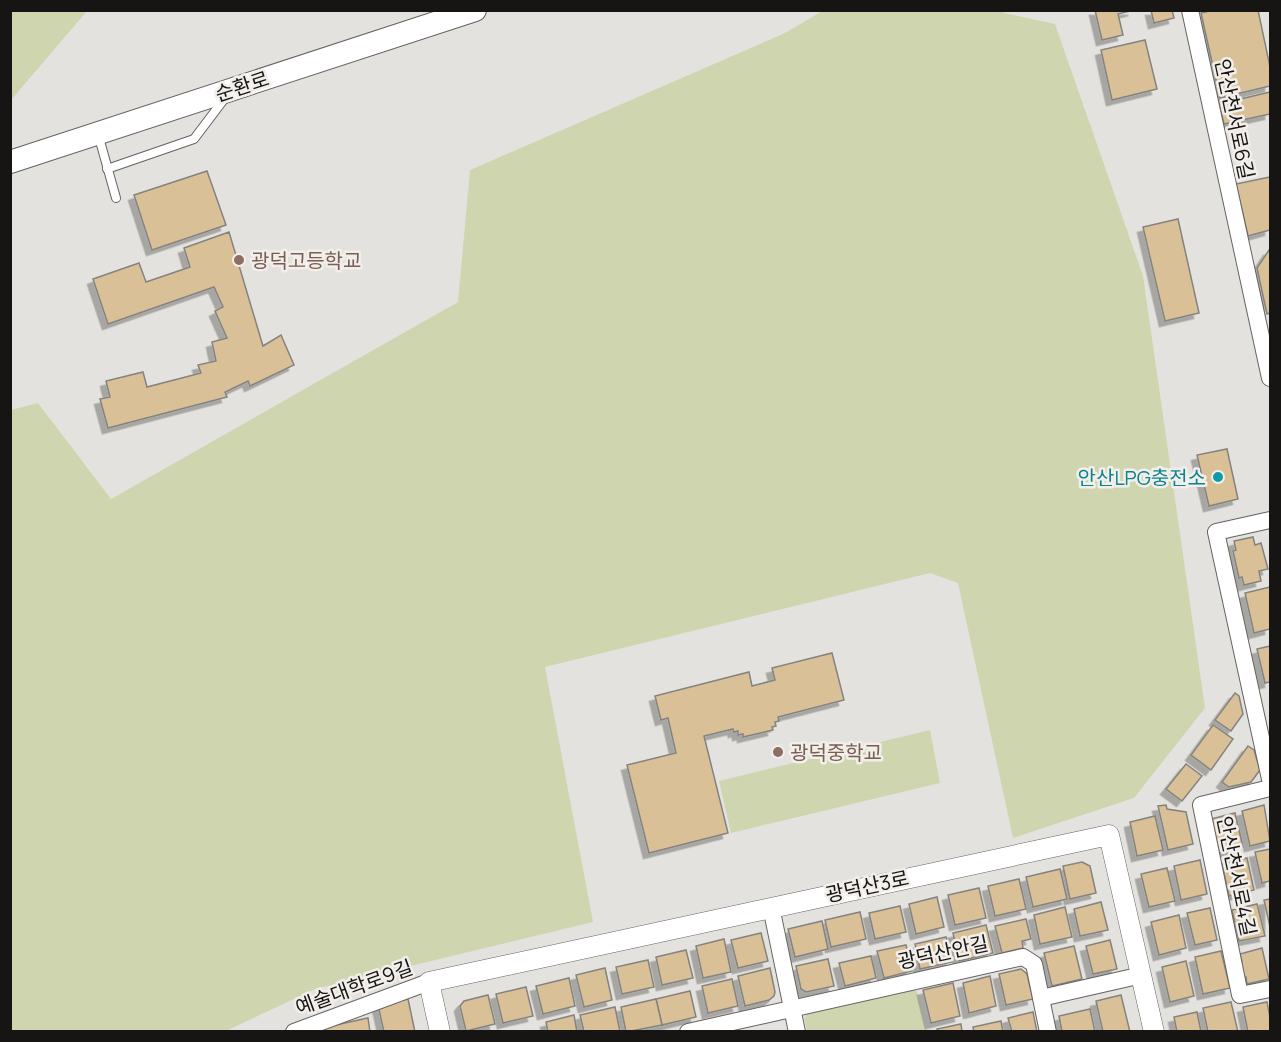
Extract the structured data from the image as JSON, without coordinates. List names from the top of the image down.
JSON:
{
  "streets": {
    "main road": ["순환로"],
    "street": [
      "안산천서로6길",
      "안산천서로4길",
      "광덕산3로",
      "광덕산안길",
      "예술대학로9길"
    ]
  },
  "crossings": [
    ["광덕산3로", "예술대학로9길"]
  ],
  "places": ["광덕고등학교", "안산LPG충전소", "광덕중학교"]
}
